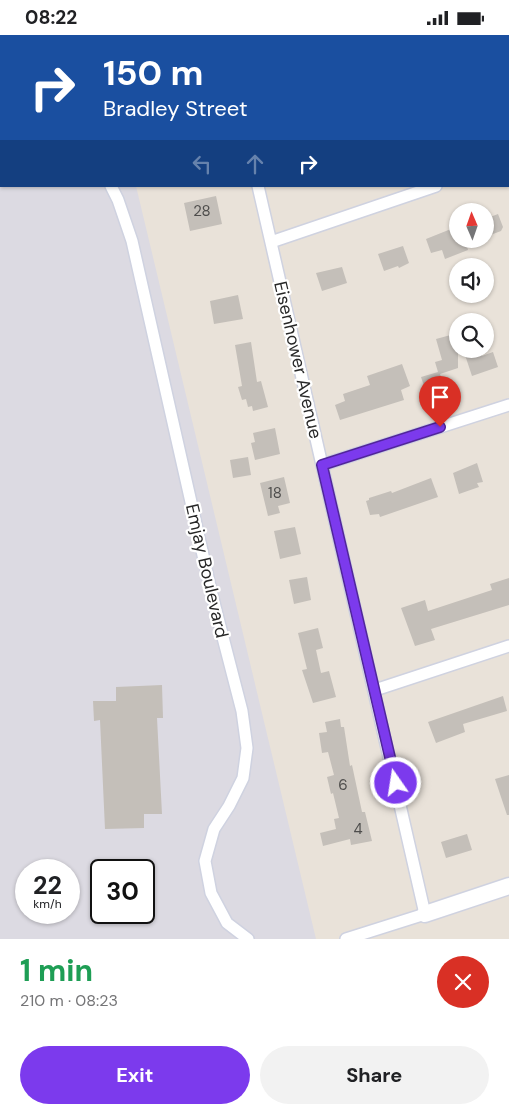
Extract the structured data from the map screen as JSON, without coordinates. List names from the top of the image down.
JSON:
{
  "streets": {
    "street": ["Eisenhower Avenue", "Emjay Boulevard"]
  },
  "house_numbers": [
    "28",
    "18",
    "6",
    "4"
  ],
  "north": "top",
  "page": {
    "status": "08:22",
    "turn": ["150 m", "Bradley Street"],
    "speed": "22 km/h",
    "limit": "30",
    "heading": ["1 min", "210 m · 08:23"],
    "buttons": ["Exit", "Share"]
  }
}
